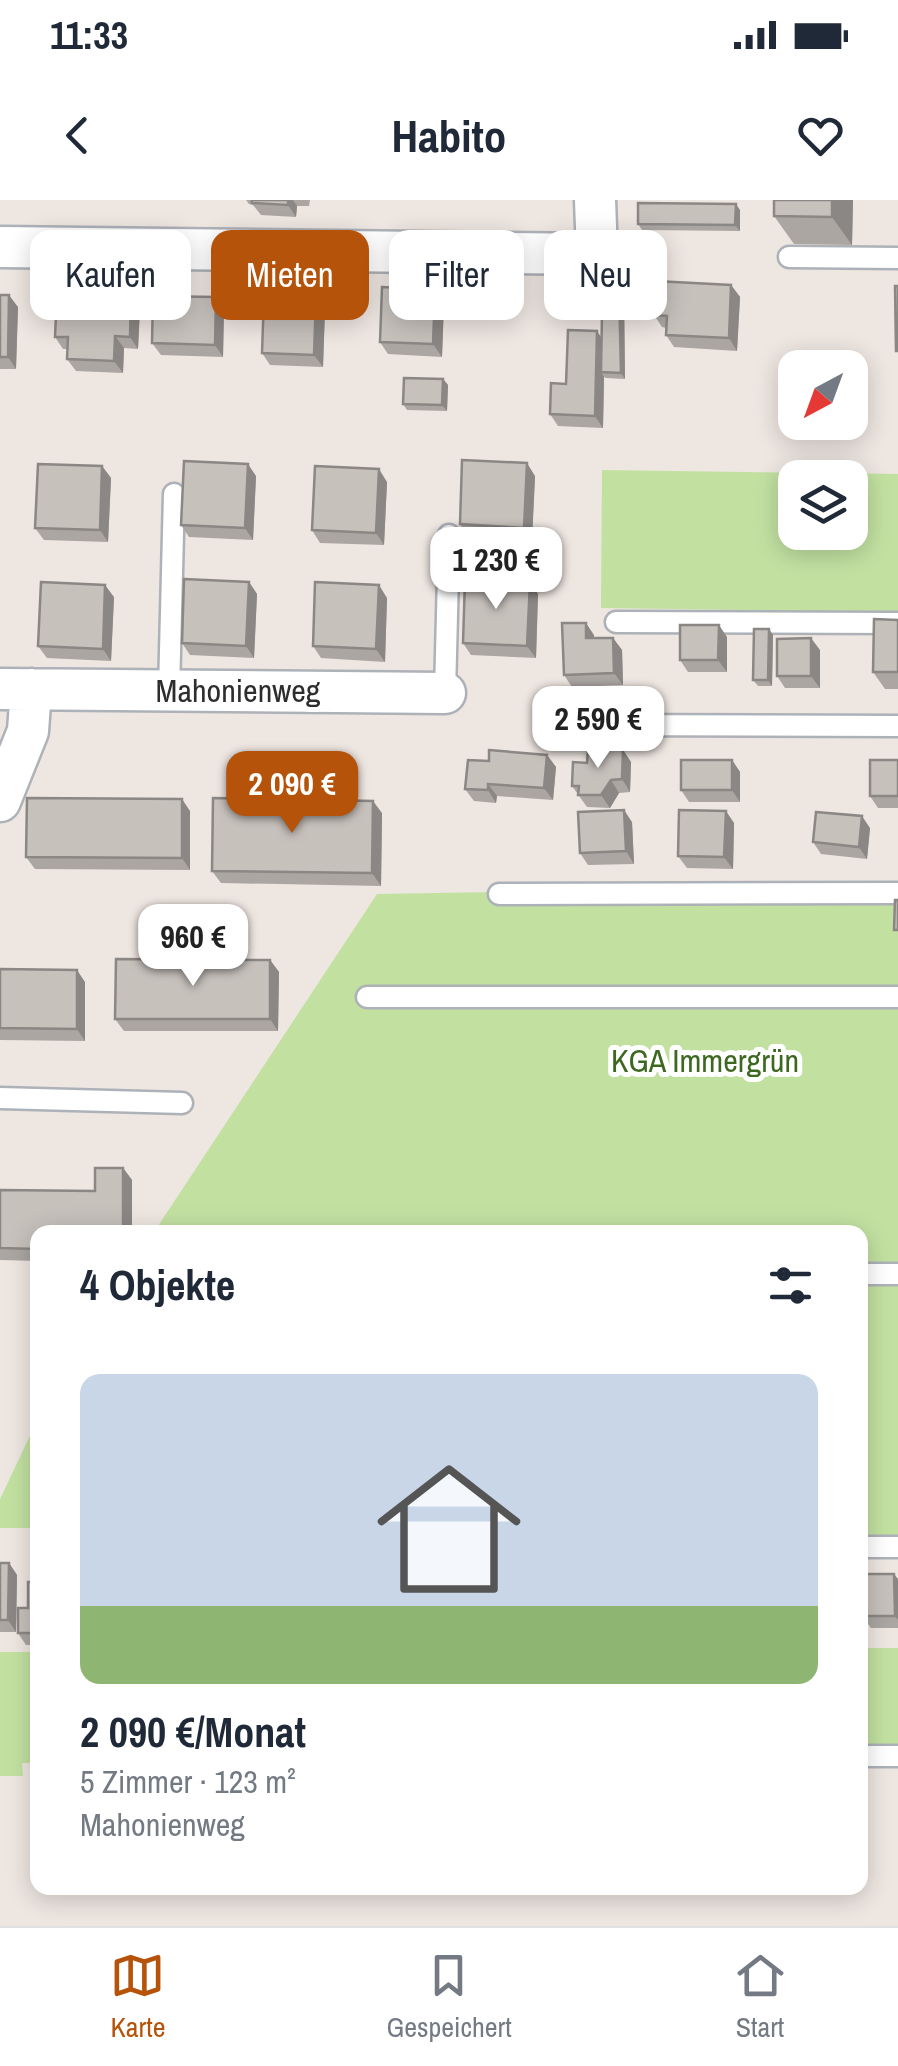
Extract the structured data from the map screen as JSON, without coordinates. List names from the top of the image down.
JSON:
{
  "streets": {
    "street": ["Mahonienweg"]
  },
  "parks": ["KGA Immergrün"],
  "north": "bottom left",
  "page": {
    "status": "11:33",
    "header": "Habito",
    "chip": [
      "Kaufen",
      "Mieten",
      "Filter",
      "Neu"
    ],
    "price": [
      "1 230 €",
      "2 590 €",
      "2 090 €",
      "960 €"
    ],
    "heading": "4 Objekte",
    "list": [
      {
        "name": "2 090 €/Monat",
        "note": "5 Zimmer · 123 m² · Mahonienweg"
      }
    ],
    "tabs": ["Karte", "Gespeichert", "Start"]
  }
}
